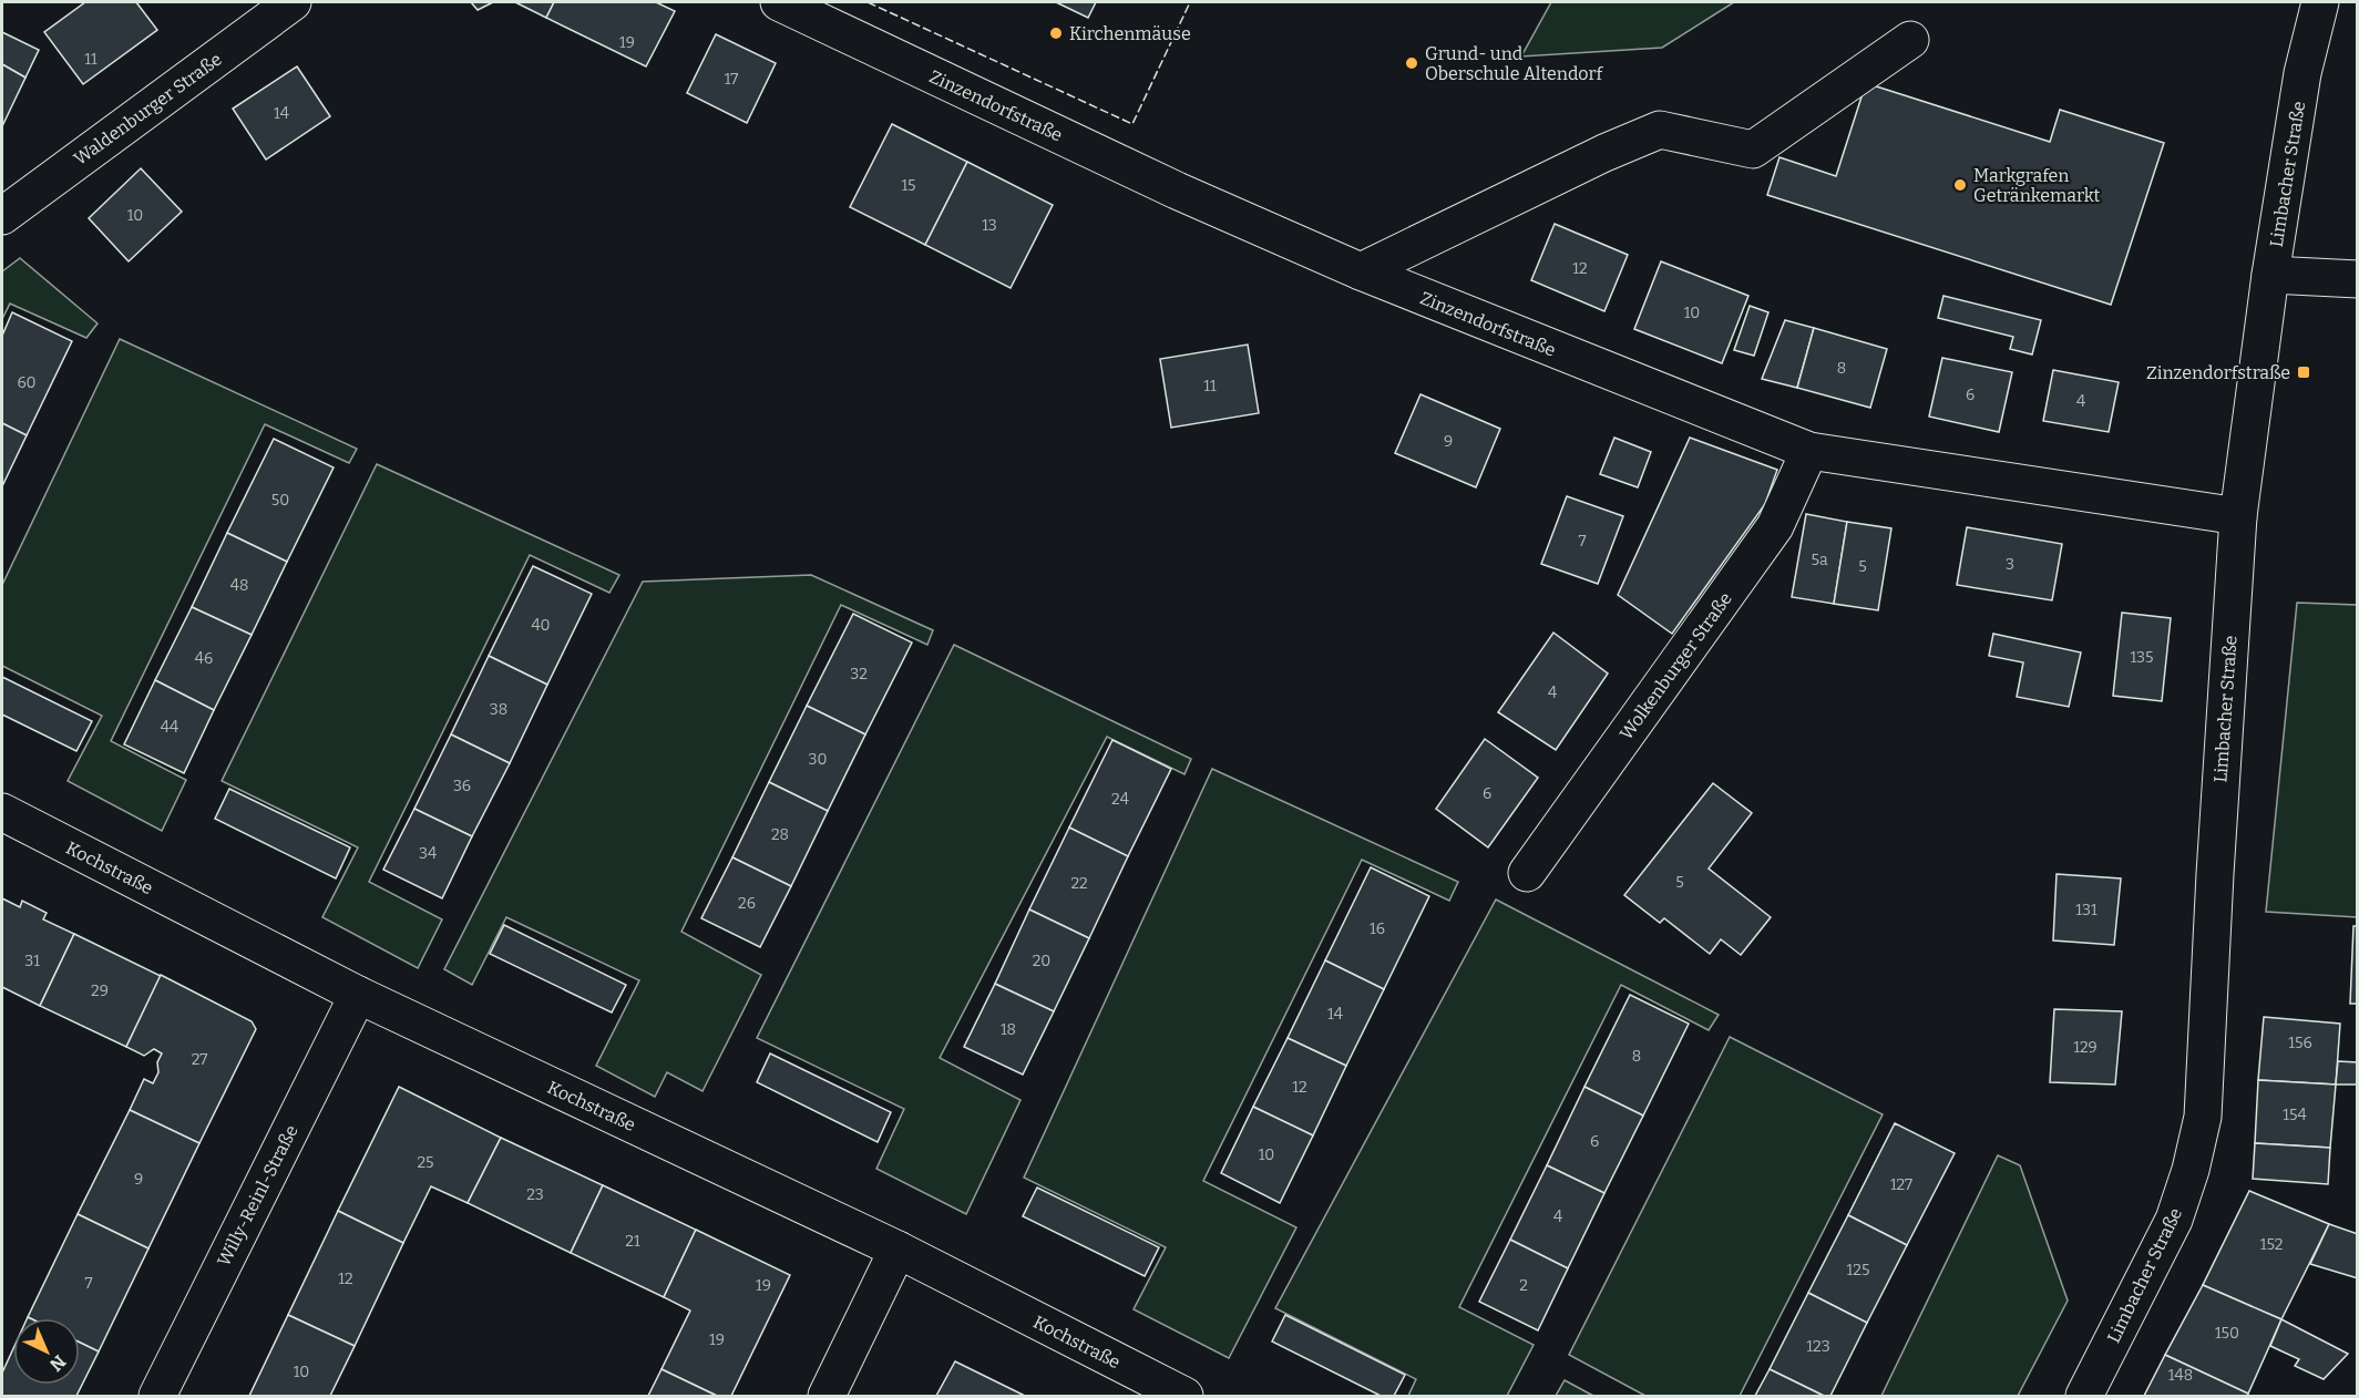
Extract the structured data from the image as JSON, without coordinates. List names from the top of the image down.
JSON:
{
  "streets": {
    "street": [
      "Zinzendorfstraße",
      "Waldenburger Straße",
      "Limbacher Straße",
      "Wolkenburger Straße",
      "Kochstraße",
      "Willy-Reinl-Straße"
    ]
  },
  "crossings": [
    ["Zinzendorfstraße", "Limbacher Straße"],
    ["Zinzendorfstraße", "Wolkenburger Straße"],
    ["Kochstraße", "Willy-Reinl-Straße"]
  ],
  "places": {
    "other": ["Kirchenmäuse", "Grund- und Oberschule Altendorf", "Markgrafen Getränkemarkt"],
    "transit": ["Zinzendorfstraße"]
  },
  "house_numbers": [
    "19",
    "11",
    "17",
    "14",
    "15",
    "10",
    "13",
    "12",
    "10",
    "8",
    "60",
    "11",
    "6",
    "4",
    "9",
    "50",
    "7",
    "5a",
    "3",
    "5",
    "48",
    "40",
    "135",
    "46",
    "32",
    "4",
    "38",
    "44",
    "30",
    "36",
    "6",
    "24",
    "28",
    "34",
    "5",
    "22",
    "26",
    "131",
    "16",
    "31",
    "20",
    "29",
    "14",
    "18",
    "156",
    "129",
    "8",
    "27",
    "12",
    "154",
    "6",
    "10",
    "25",
    "9",
    "127",
    "23",
    "4",
    "21",
    "152",
    "125",
    "12",
    "7",
    "19",
    "2",
    "150",
    "19",
    "123",
    "10",
    "148"
  ],
  "north": "bottom right"
}
